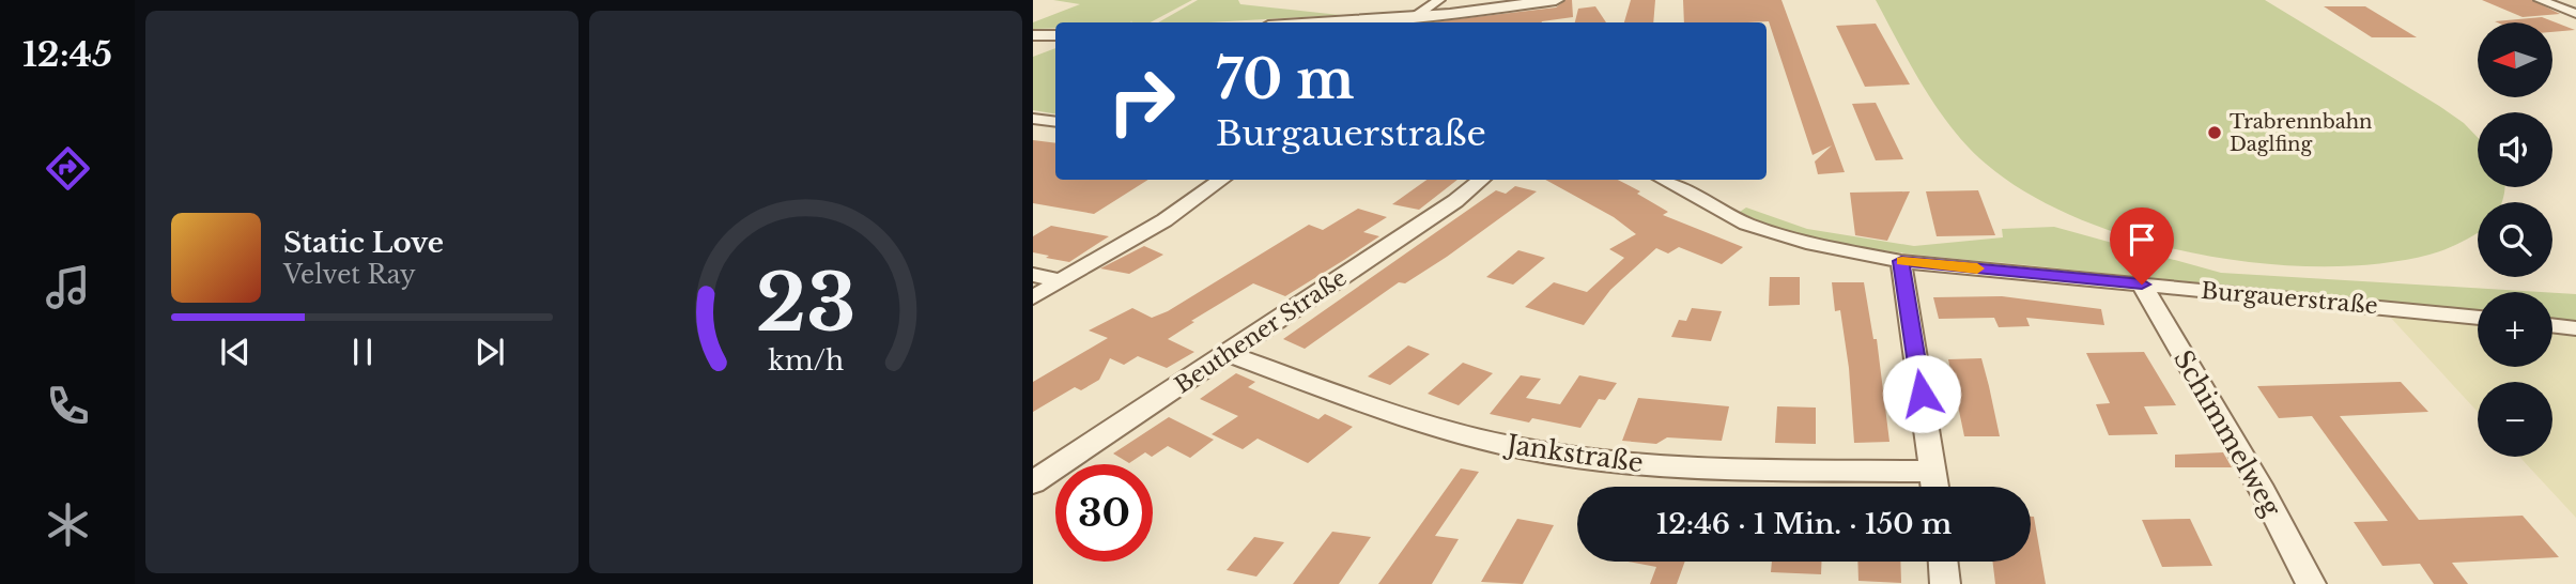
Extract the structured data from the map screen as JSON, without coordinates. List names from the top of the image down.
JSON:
{
  "streets": {
    "street": [
      "Burgauerstraße",
      "Beuthener Straße",
      "Schimmelweg",
      "Jankstraße"
    ]
  },
  "crossings": [
    ["Burgauerstraße", "Schimmelweg"],
    ["Beuthener Straße", "Jankstraße"]
  ],
  "places": ["Trabrennbahn Daglfing"],
  "north": "left",
  "page": {
    "tabs": "12:45",
    "map_buttons": ["+", "−"],
    "turn": ["70 m", "Burgauerstraße"],
    "song": ["Static Love", "Velvet Ray"],
    "limit": "30",
    "trip": "12:46 · 1 Min. · 150 m",
    "gauge": ["23", "km/h"]
  }
}
